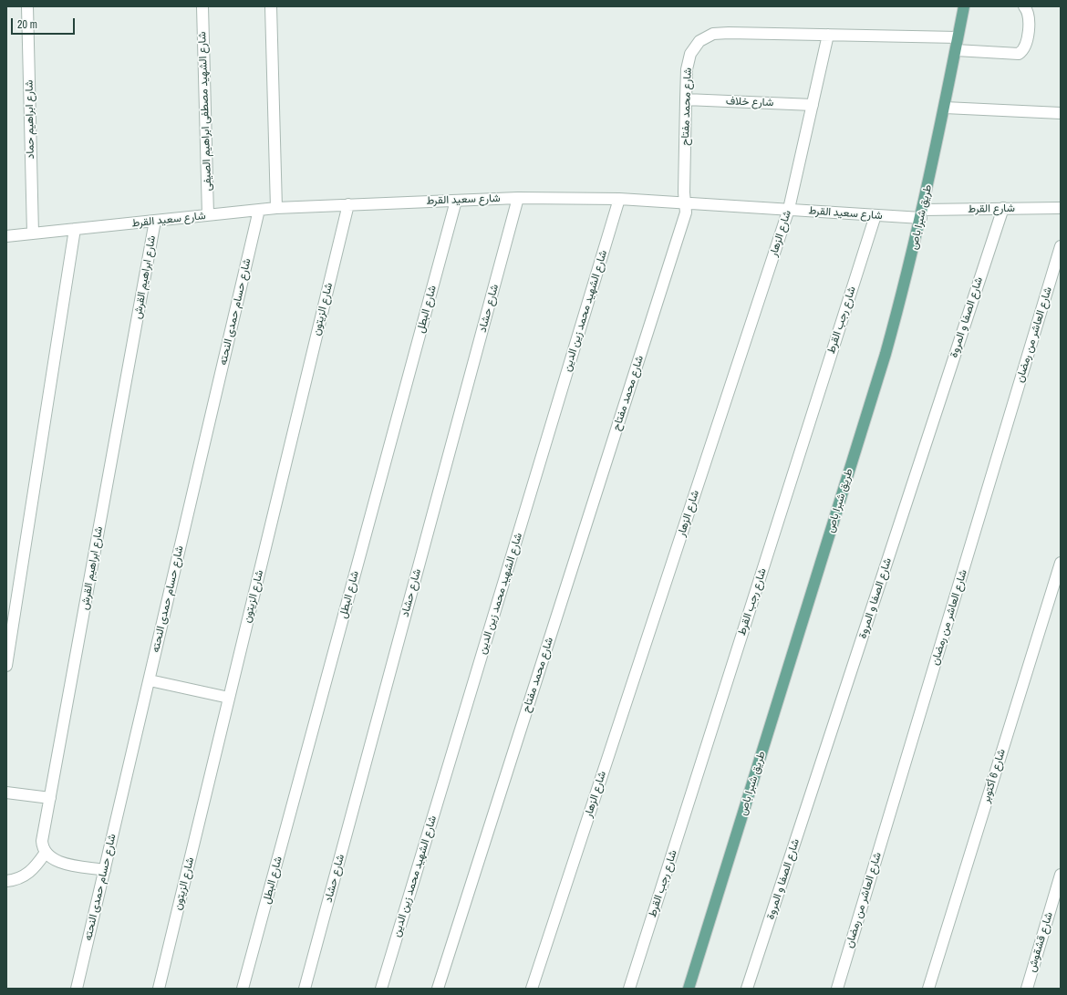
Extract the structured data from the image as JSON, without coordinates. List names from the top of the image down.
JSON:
{
  "streets": {
    "main road": ["طريق شبرا باص"],
    "street": [
      "شارع خلاف",
      "شارع محمد مفتاح",
      "شارع الشهيد مصطفى ابراهيم الصيفى",
      "شارع ابراهيم حماد",
      "شارع سعيد القرط",
      "شارع القرط",
      "شارع الزهار",
      "شارع ابراهيم القرش",
      "شارع حشاد",
      "شارع الزيتون",
      "شارع البطل",
      "شارع الشهيد محمد زين الدين",
      "شارع حسام حمدى النحته",
      "شارع الصفا و المروة",
      "شارع رجب القرط",
      "شارع العاشر من رمضان",
      "شارع 6 أكتوبر",
      "شارع قشقوش"
    ]
  },
  "crossings": [
    ["شارع خلاف", "شارع محمد مفتاح"],
    ["شارع خلاف", "شارع الزهار"],
    ["شارع محمد مفتاح", "شارع سعيد القرط"],
    ["شارع محمد مفتاح", "طريق شبرا باص"],
    ["شارع محمد مفتاح", "شارع الزهار"],
    ["شارع الشهيد مصطفى ابراهيم الصيفى", "شارع سعيد القرط"],
    ["شارع ابراهيم حماد", "شارع سعيد القرط"],
    ["شارع سعيد القرط", "شارع القرط"],
    ["شارع سعيد القرط", "طريق شبرا باص"],
    ["شارع سعيد القرط", "شارع الزهار"],
    ["شارع سعيد القرط", "شارع ابراهيم القرش"],
    ["شارع سعيد القرط", "شارع حشاد"],
    ["شارع سعيد القرط", "شارع الزيتون"],
    ["شارع سعيد القرط", "شارع البطل"],
    ["شارع سعيد القرط", "شارع الشهيد محمد زين الدين"],
    ["شارع سعيد القرط", "شارع حسام حمدى النحته"],
    ["شارع سعيد القرط", "شارع رجب القرط"],
    ["شارع القرط", "طريق شبرا باص"],
    ["شارع القرط", "شارع الصفا و المروة"]
  ],
  "scale_bar": "20 m"
}
